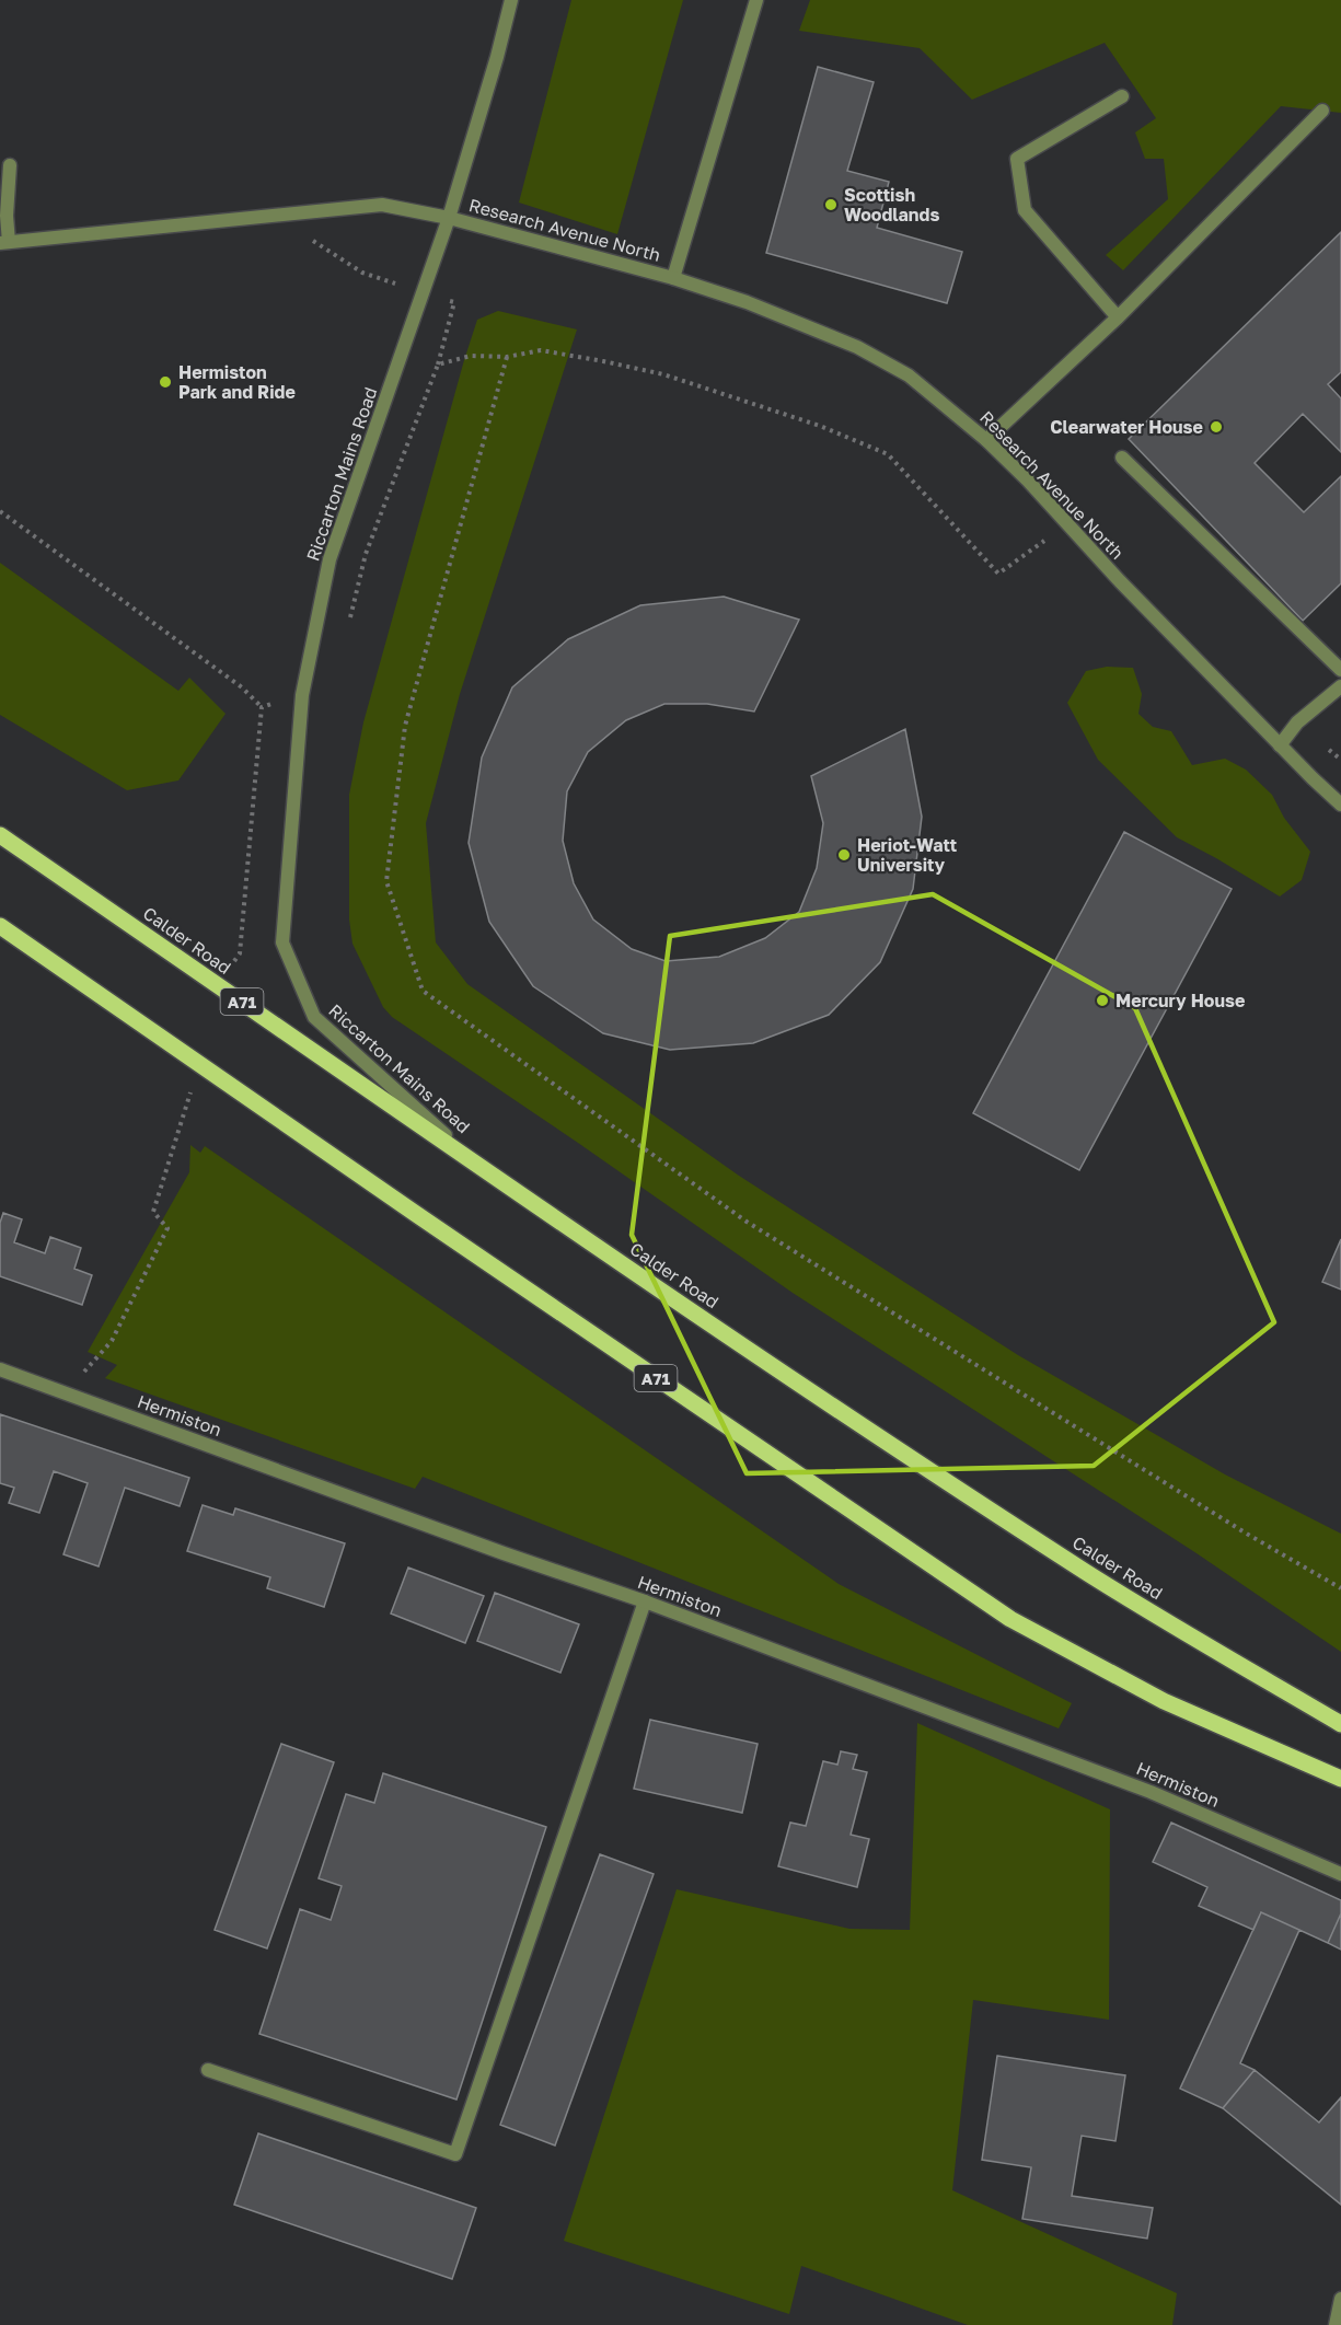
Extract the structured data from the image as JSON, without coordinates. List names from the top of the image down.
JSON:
{
  "streets": {
    "main road": ["Calder Road", "A71"],
    "street": ["Research Avenue North", "Riccarton Mains Road", "Hermiston"]
  },
  "crossings": [
    ["Research Avenue North", "Riccarton Mains Road"],
    ["Riccarton Mains Road", "Calder Road"]
  ],
  "places": [
    "Scottish Woodlands",
    "Hermiston Park and Ride",
    "Clearwater House",
    "Heriot-Watt University",
    "Mercury House"
  ]
}
